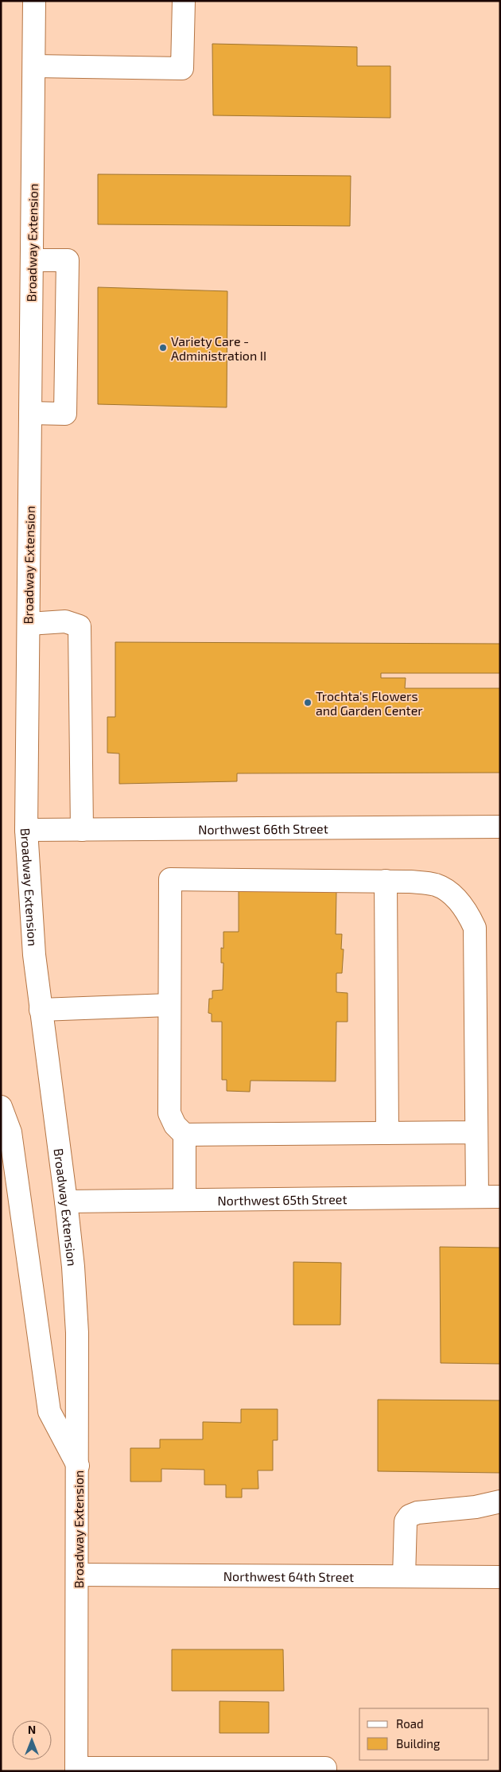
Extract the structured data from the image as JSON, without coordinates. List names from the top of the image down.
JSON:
{
  "streets": {
    "main road": [
      "Broadway Extension",
      "Northwest 66th Street",
      "Northwest 65th Street",
      "Northwest 64th Street"
    ]
  },
  "crossings": [
    ["Broadway Extension", "Northwest 66th Street"],
    ["Broadway Extension", "Northwest 65th Street"],
    ["Broadway Extension", "Northwest 64th Street"]
  ],
  "places": ["Variety Care - Administration II", "Trochta's Flowers and Garden Center"],
  "legend": ["Road", "Building"],
  "north": "top"
}
